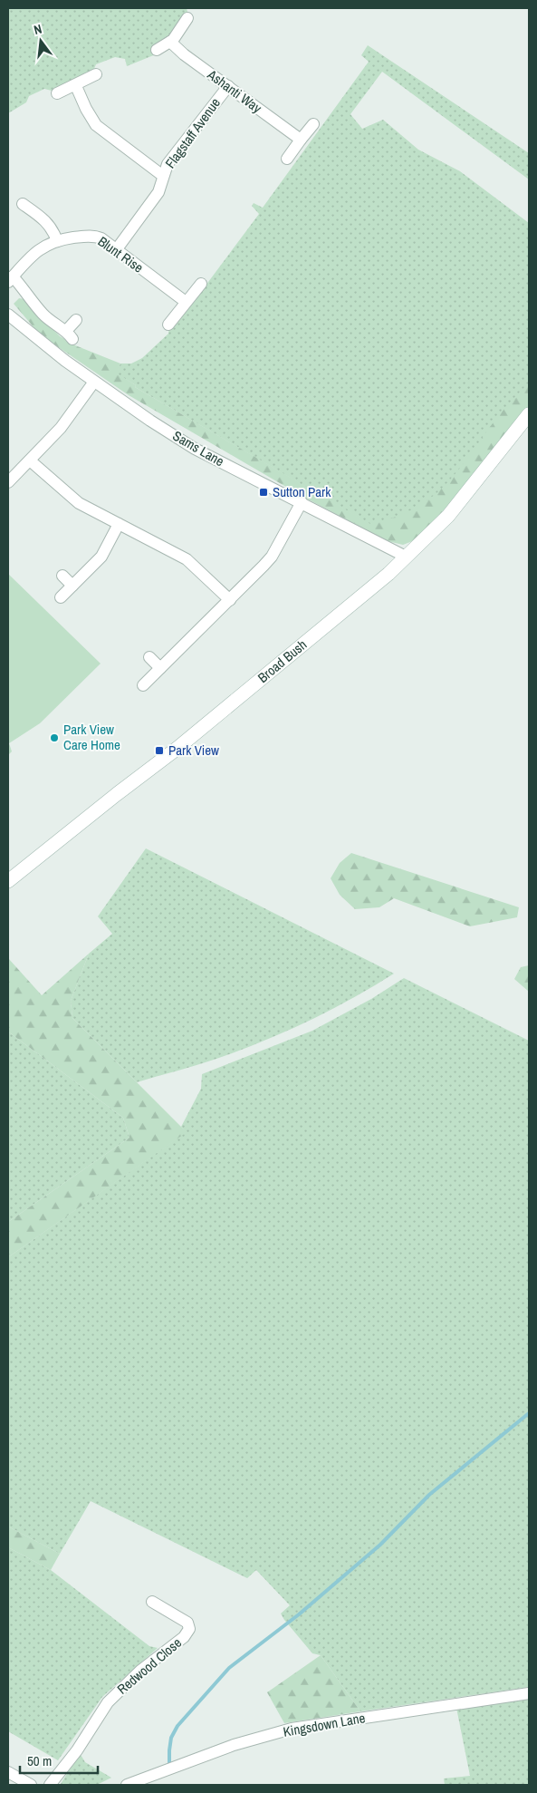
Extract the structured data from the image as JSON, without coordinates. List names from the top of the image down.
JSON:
{
  "streets": {
    "main road": ["Broad Bush"],
    "street": [
      "Ashanti Way",
      "Flagstaff Avenue",
      "Blunt Rise",
      "Sams Lane",
      "Redwood Close",
      "Kingsdown Lane"
    ]
  },
  "crossings": [
    ["Ashanti Way", "Flagstaff Avenue"],
    ["Flagstaff Avenue", "Blunt Rise"],
    ["Sams Lane", "Broad Bush"]
  ],
  "places": {
    "transit": ["Sutton Park", "Park View"],
    "other": ["Park View Care Home"]
  },
  "scale_bar": "50 m",
  "north": "top"
}
